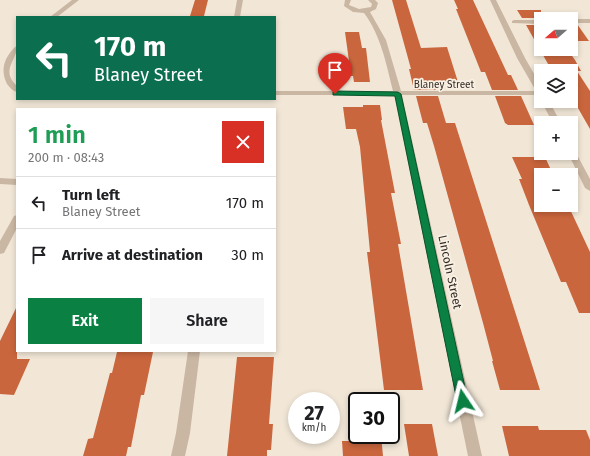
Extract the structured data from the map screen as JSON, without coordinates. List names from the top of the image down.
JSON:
{
  "streets": {
    "street": ["Blaney Street", "Lincoln Street"]
  },
  "crossings": [
    ["Blaney Street", "Lincoln Street"]
  ],
  "north": "left",
  "page": {
    "map_buttons": ["+", "−"],
    "turn": ["170 m", "Blaney Street"],
    "heading": ["1 min", "200 m · 08:43"],
    "list": [
      {
        "name": "Turn left",
        "note": "Blaney Street",
        "value": "170 m"
      },
      {
        "name": "Arrive at destination",
        "value": "30 m"
      }
    ],
    "buttons": ["Exit", "Share"],
    "speed": "27 km/h",
    "limit": "30"
  }
}
